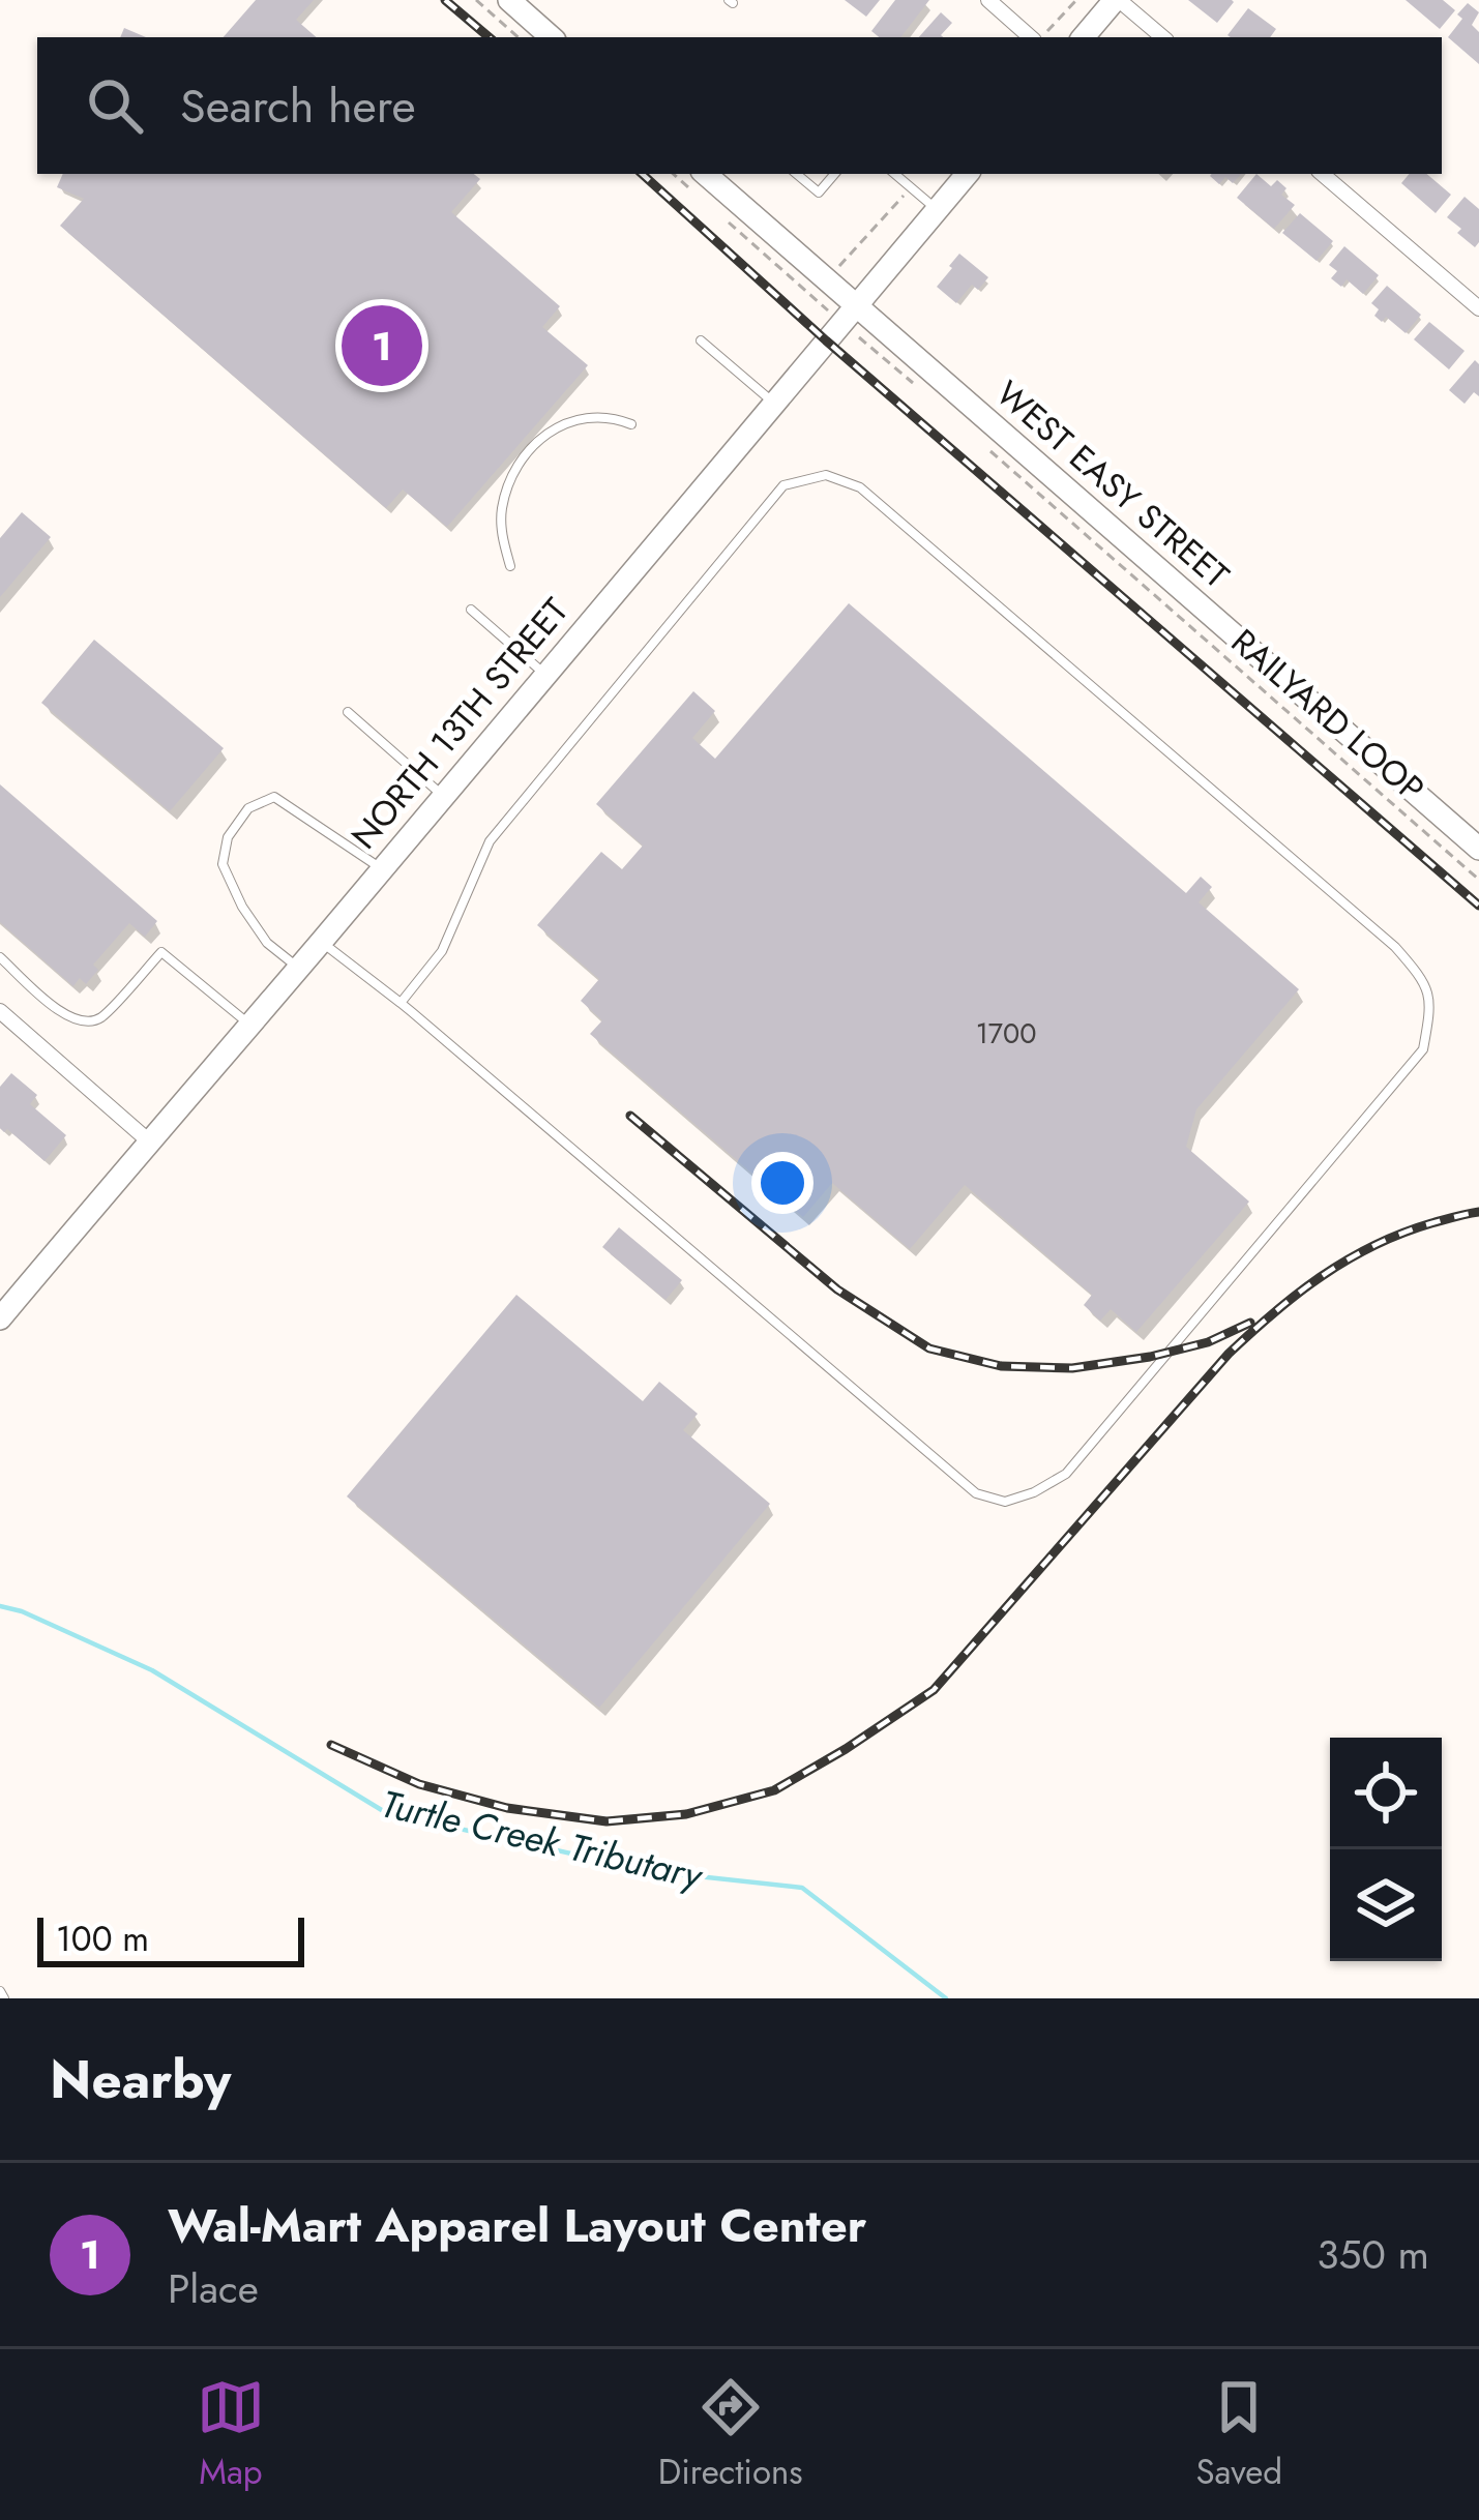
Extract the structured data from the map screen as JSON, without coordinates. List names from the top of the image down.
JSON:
{
  "streets": {
    "main road": ["WEST EASY STREET", "NORTH 13TH STREET"],
    "path": ["RAILYARD LOOP"]
  },
  "crossings": [
    ["WEST EASY STREET", "NORTH 13TH STREET"]
  ],
  "water": ["Turtle Creek Tributary"],
  "house_numbers": ["1700"],
  "scale_bar": "100 m",
  "page": {
    "search": "Search here",
    "pins": "1",
    "scale": "100 m",
    "heading": "Nearby",
    "list": [
      {
        "mark": "1",
        "name": "Wal-Mart Apparel Layout Center",
        "note": "Place",
        "value": "350 m"
      }
    ],
    "nav": ["Map", "Directions", "Saved"]
  }
}
